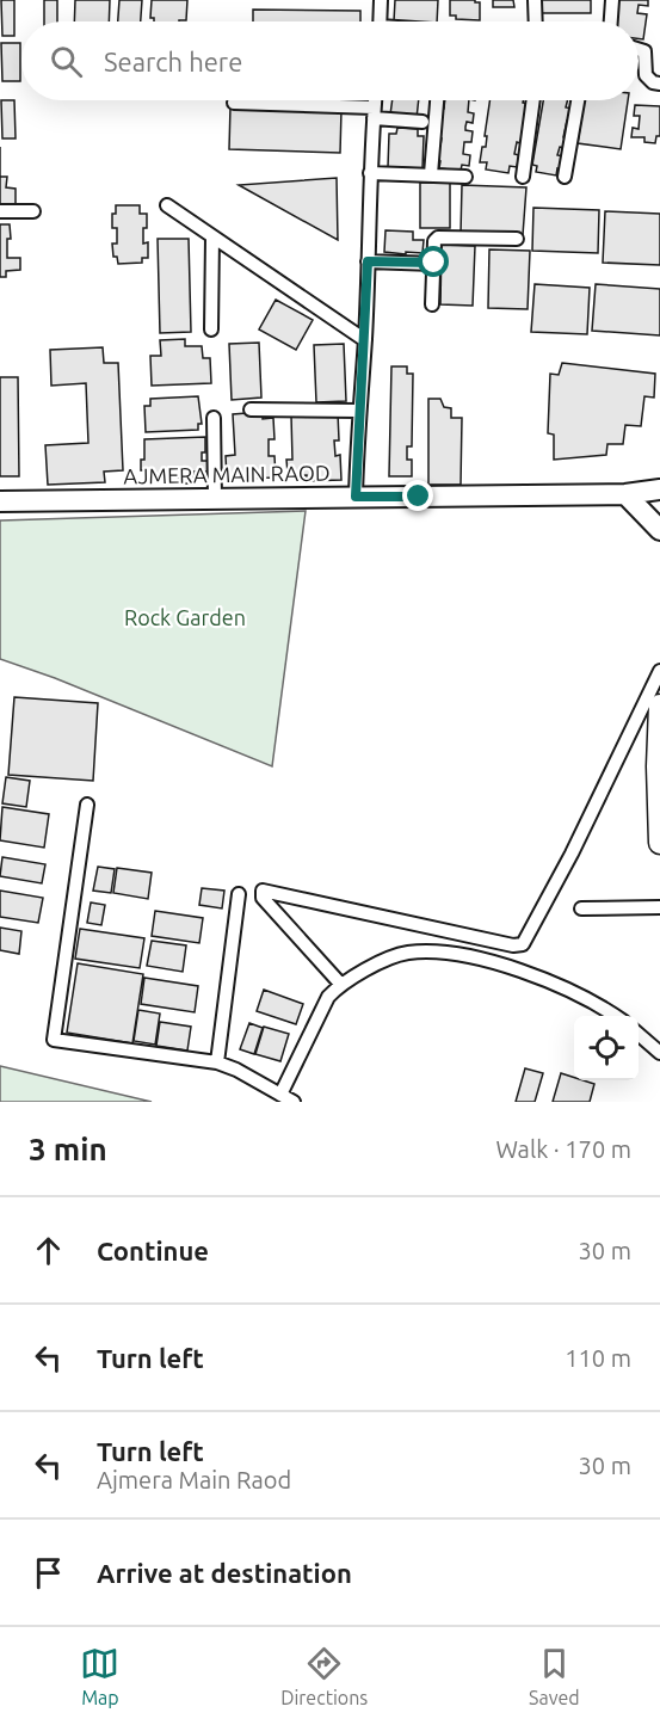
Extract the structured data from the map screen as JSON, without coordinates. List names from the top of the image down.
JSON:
{
  "streets": {
    "street": ["AJMERA MAIN RAOD"]
  },
  "parks": ["Rock Garden"],
  "page": {
    "search": "Search here",
    "heading": ["3 min", "Walk · 170 m"],
    "list": [
      ["Continue", "30 m"],
      ["Turn left", "110 m"],
      ["Turn left", "Ajmera Main Raod", "30 m"],
      "Arrive at destination"
    ],
    "nav": ["Map", "Directions", "Saved"]
  }
}
